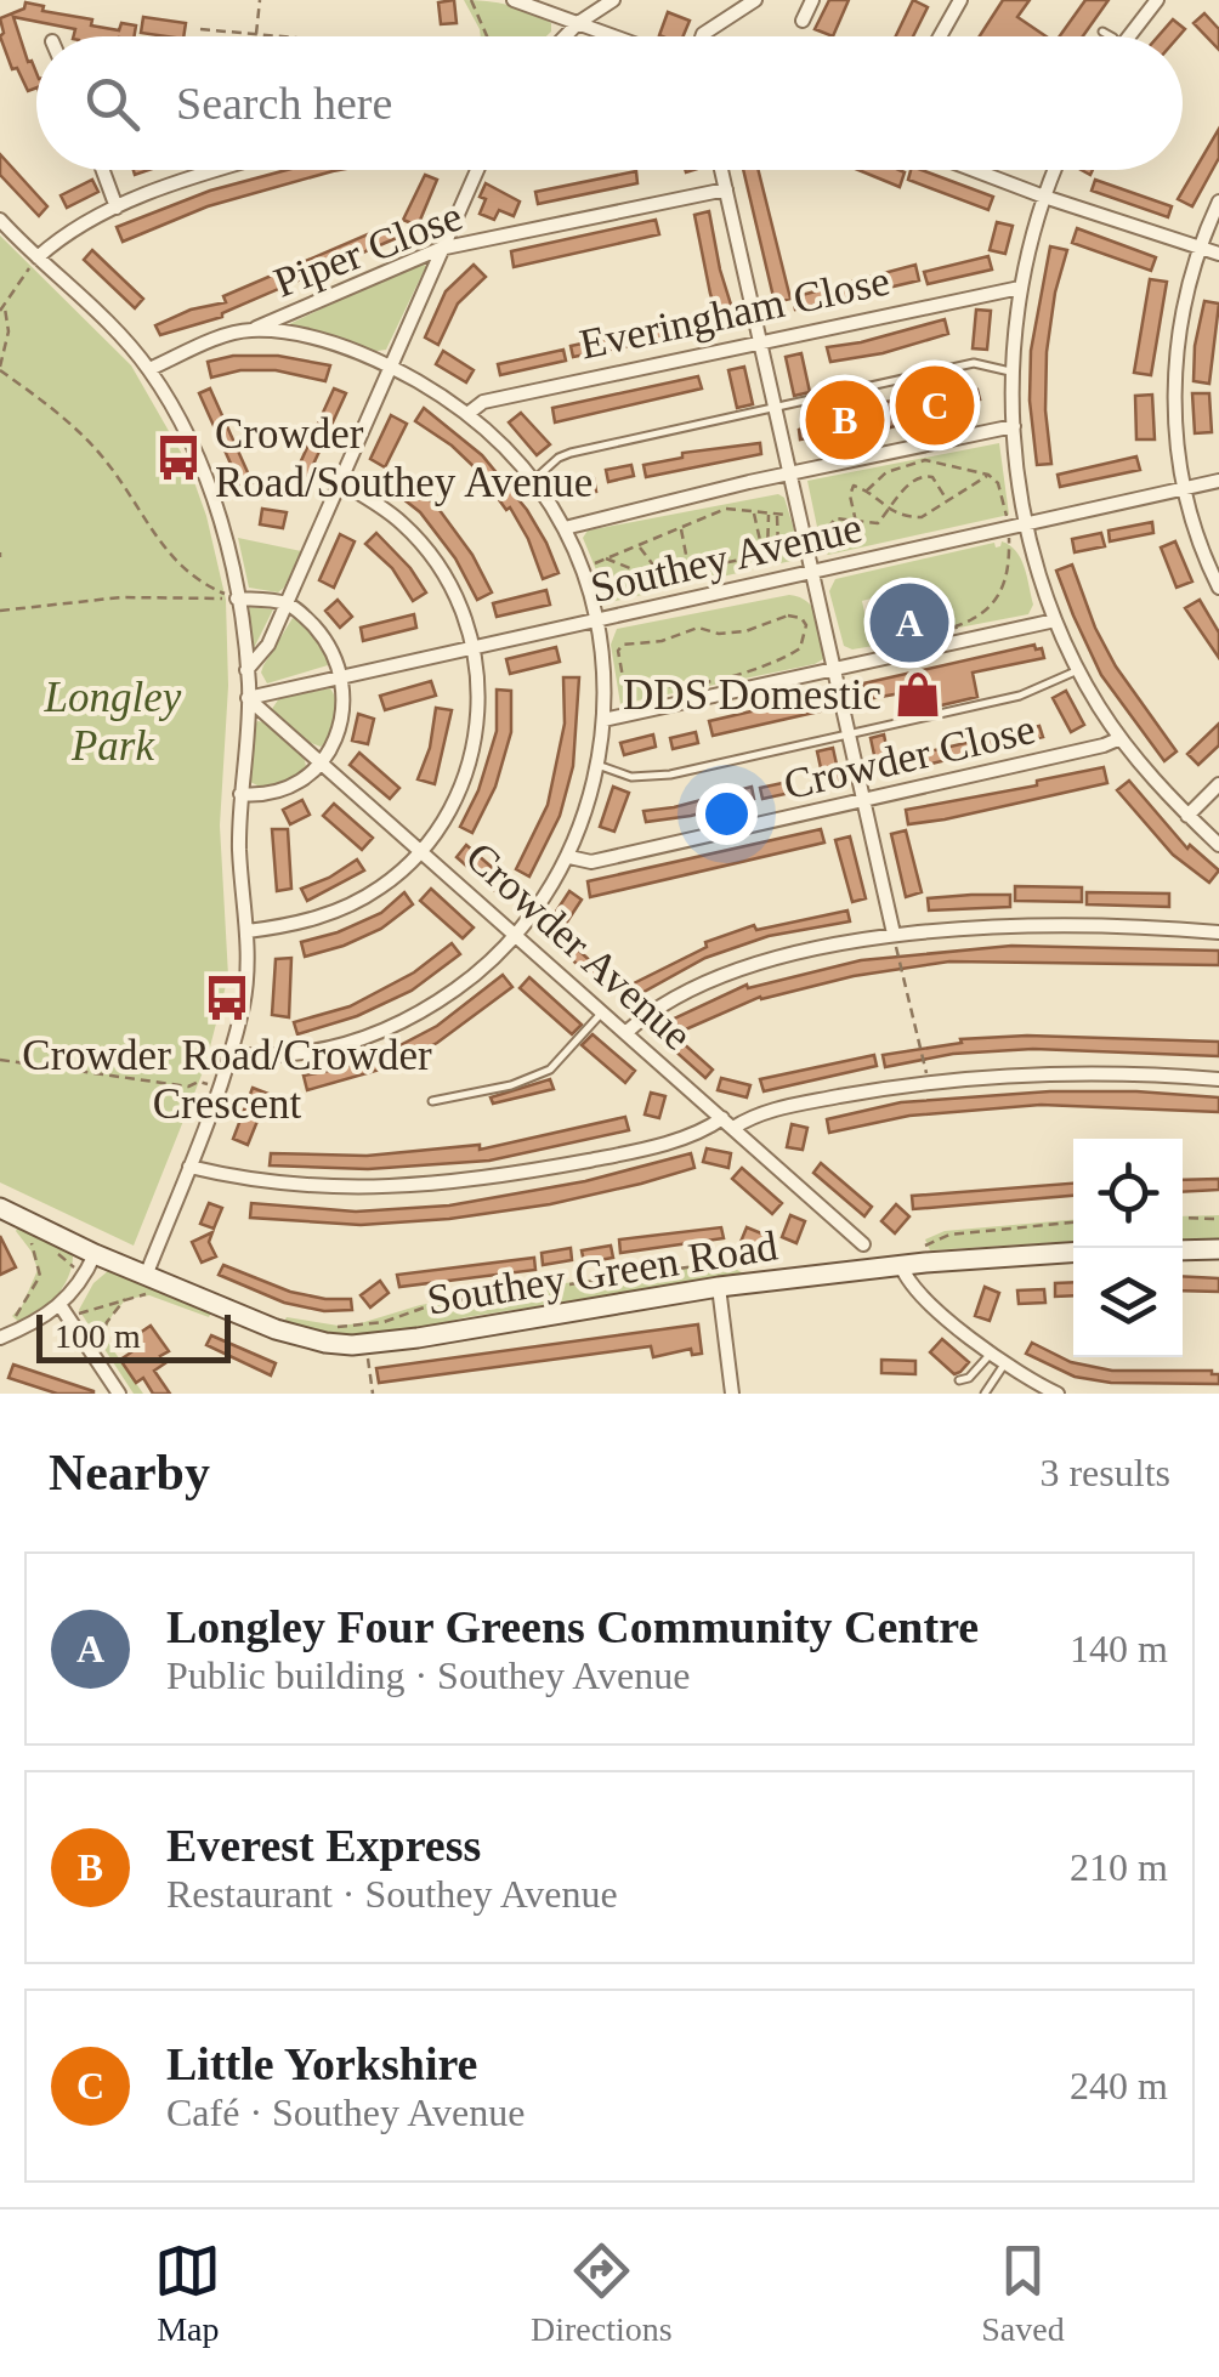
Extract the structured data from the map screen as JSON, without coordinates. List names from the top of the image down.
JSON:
{
  "streets": {
    "street": [
      "Piper Close",
      "Everingham Close",
      "Southey Avenue",
      "Crowder Close",
      "Crowder Avenue",
      "Southey Green Road"
    ]
  },
  "crossings": [
    ["Southey Avenue", "Crowder Avenue"]
  ],
  "parks": ["Longley Park"],
  "places": {
    "bus stop": ["Crowder Road/Southey Avenue", "Crowder Road/Crowder Crescent"],
    "shop": ["DDS Domestic"]
  },
  "scale_bar": "100 m",
  "page": {
    "search": "Search here",
    "pins": ["C", "B", "A"],
    "scale": "100 m",
    "heading": ["Nearby", "3 results"],
    "list": [
      {
        "mark": "A",
        "name": "Longley Four Greens Community Centre",
        "note": "Public building · Southey Avenue",
        "value": "140 m"
      },
      {
        "mark": "B",
        "name": "Everest Express",
        "note": "Restaurant · Southey Avenue",
        "value": "210 m"
      },
      {
        "mark": "C",
        "name": "Little Yorkshire",
        "note": "Café · Southey Avenue",
        "value": "240 m"
      }
    ],
    "nav": ["Map", "Directions", "Saved"]
  }
}
